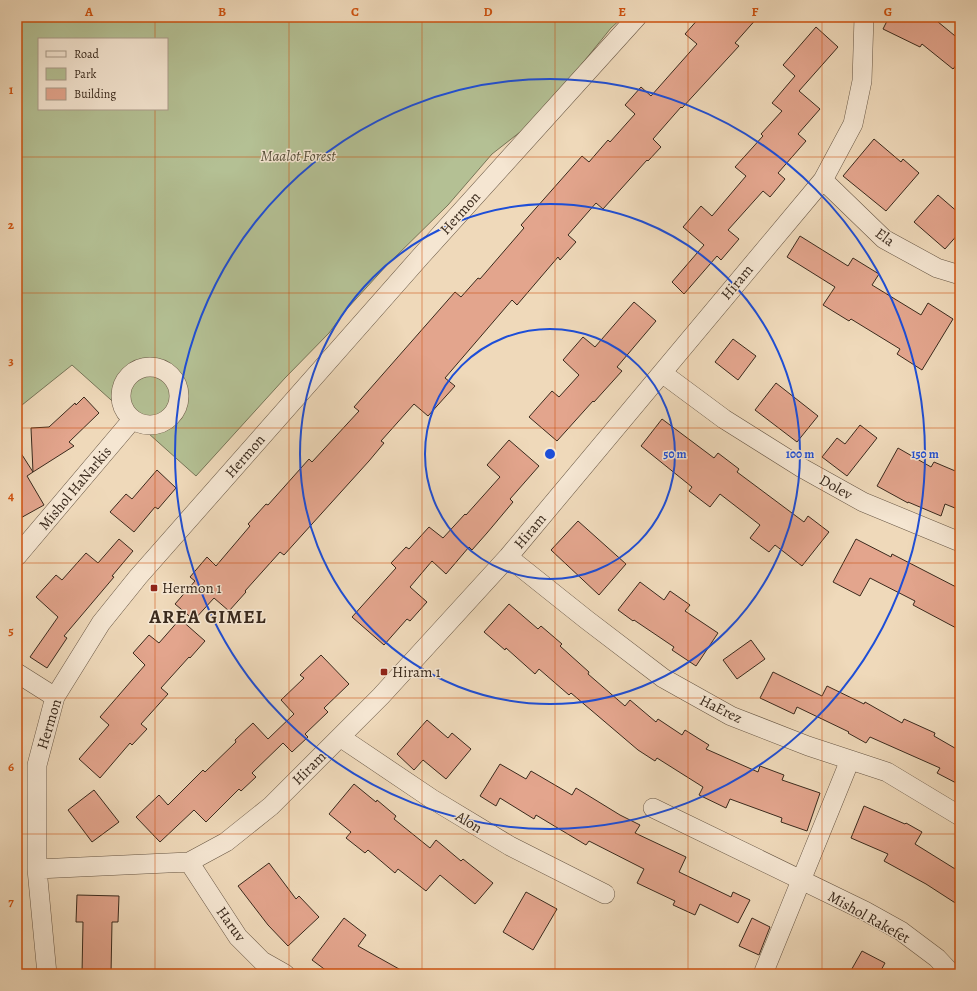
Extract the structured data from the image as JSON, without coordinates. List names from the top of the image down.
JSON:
{
  "streets": {
    "street": [
      "Hermon",
      "Ela",
      "Hiram",
      "Dolev",
      "Mishol HaNarkis",
      "HaErez",
      "Alon",
      "Mishol Rakefet",
      "Haruv"
    ]
  },
  "crossings": [
    ["Hermon", "Hiram"],
    ["Ela", "Hiram"],
    ["Hiram", "Dolev"],
    ["Hiram", "HaErez"],
    ["Hiram", "Alon"],
    ["Hiram", "Haruv"]
  ],
  "districts": ["AREA GIMEL"],
  "parks": ["Maalot Forest"],
  "places": {
    "transit": ["Hermon 1", "Hiram 1"]
  },
  "legend": ["Road", "Park", "Building"],
  "grid": {
    "columns": [
      "A",
      "B",
      "C",
      "D",
      "E",
      "F",
      "G"
    ],
    "rows": [
      "1",
      "2",
      "3",
      "4",
      "5",
      "6",
      "7"
    ]
  },
  "rings": ["50 m", "100 m", "150 m"]
}
